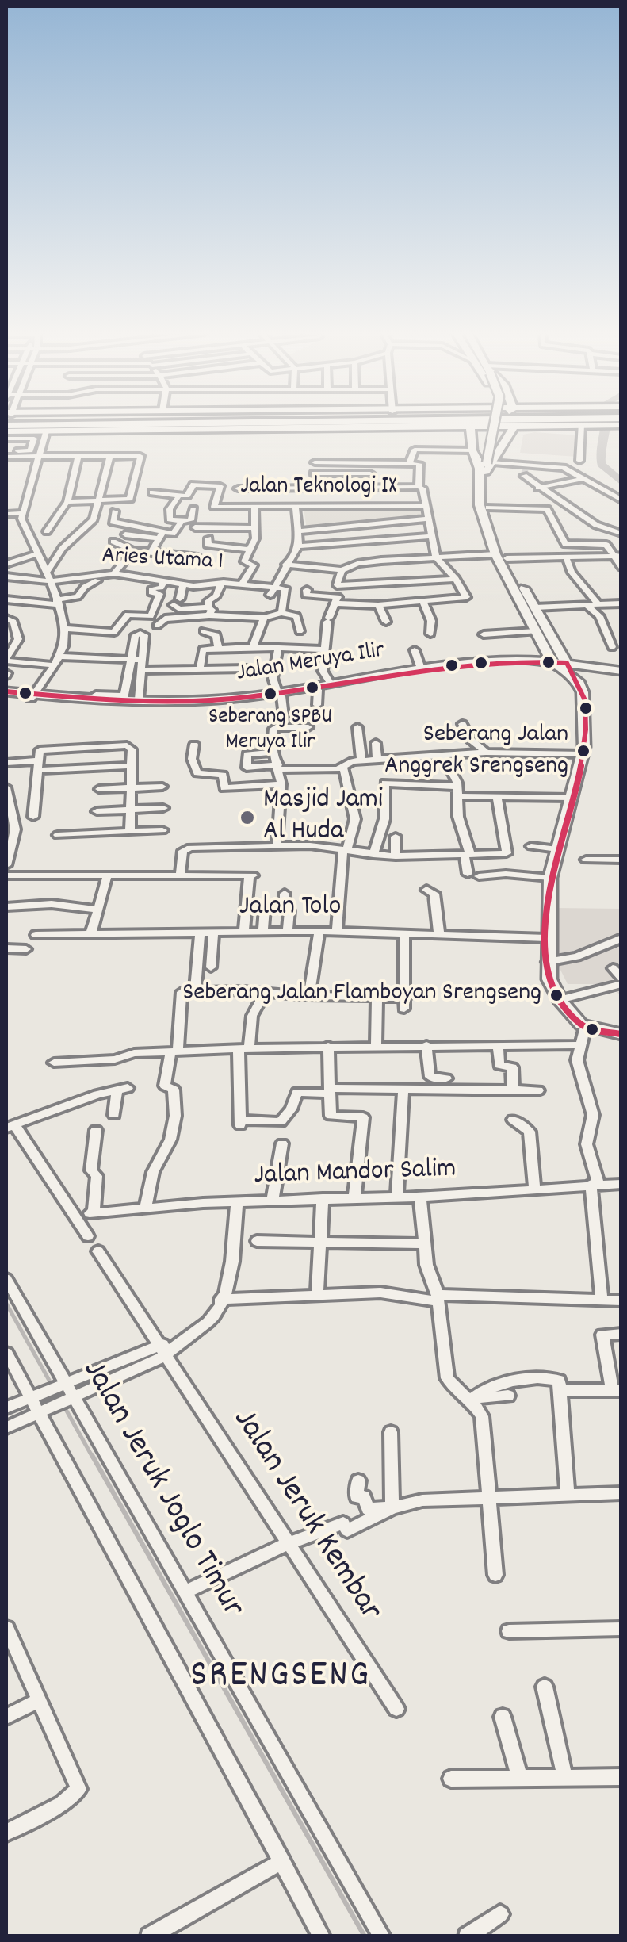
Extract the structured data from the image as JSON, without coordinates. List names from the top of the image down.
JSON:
{
  "streets": {
    "main road": ["Jalan Meruya Ilir"],
    "street": [
      "Jalan Teknologi IX",
      "Aries Utama 1",
      "Jalan Tolo",
      "Jalan Mandor Salim",
      "Jalan Jeruk Joglo Timur",
      "Jalan Jeruk Kembar"
    ]
  },
  "districts": ["SRENGSENG"],
  "places": [
    "Seberang SPBU Meruya Ilir",
    "Seberang Jalan Anggrek Srengseng",
    "Masjid Jami Al Huda",
    "Seberang Jalan Flamboyan Srengseng"
  ]
}
